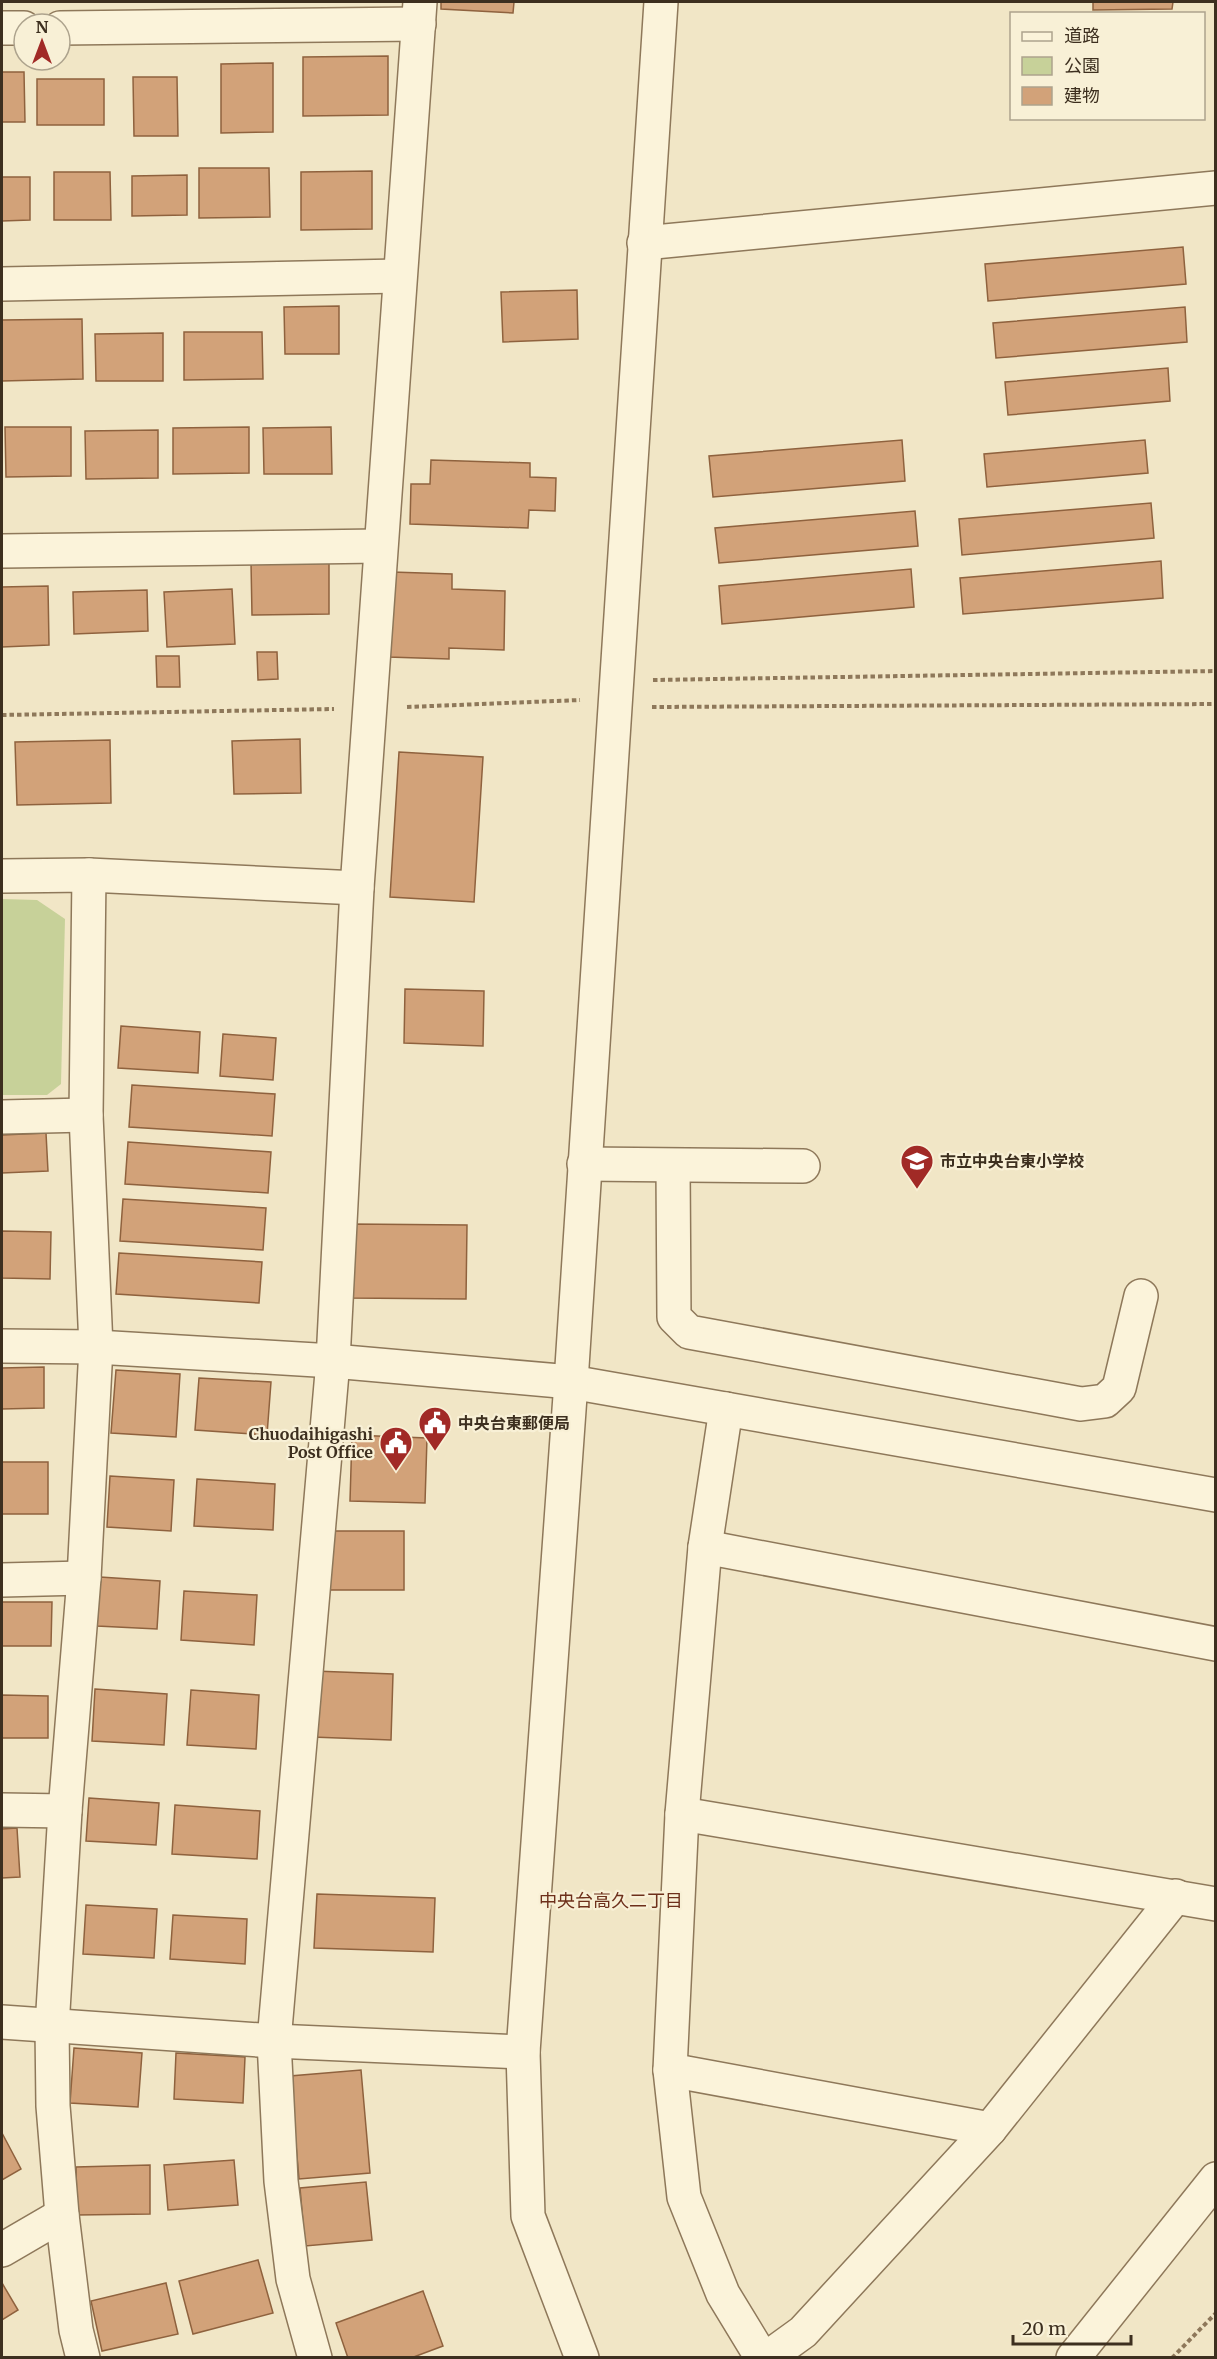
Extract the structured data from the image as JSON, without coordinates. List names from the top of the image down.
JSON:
{
  "districts": ["中央台高久二丁目"],
  "places": {
    "school or university": ["市立中央台東小学校"],
    "public building": ["中央台東郵便局", "Chuodaihigashi Post Office"]
  },
  "legend": ["道路", "公園", "建物"],
  "scale_bar": "20 m",
  "north": "top"
}
